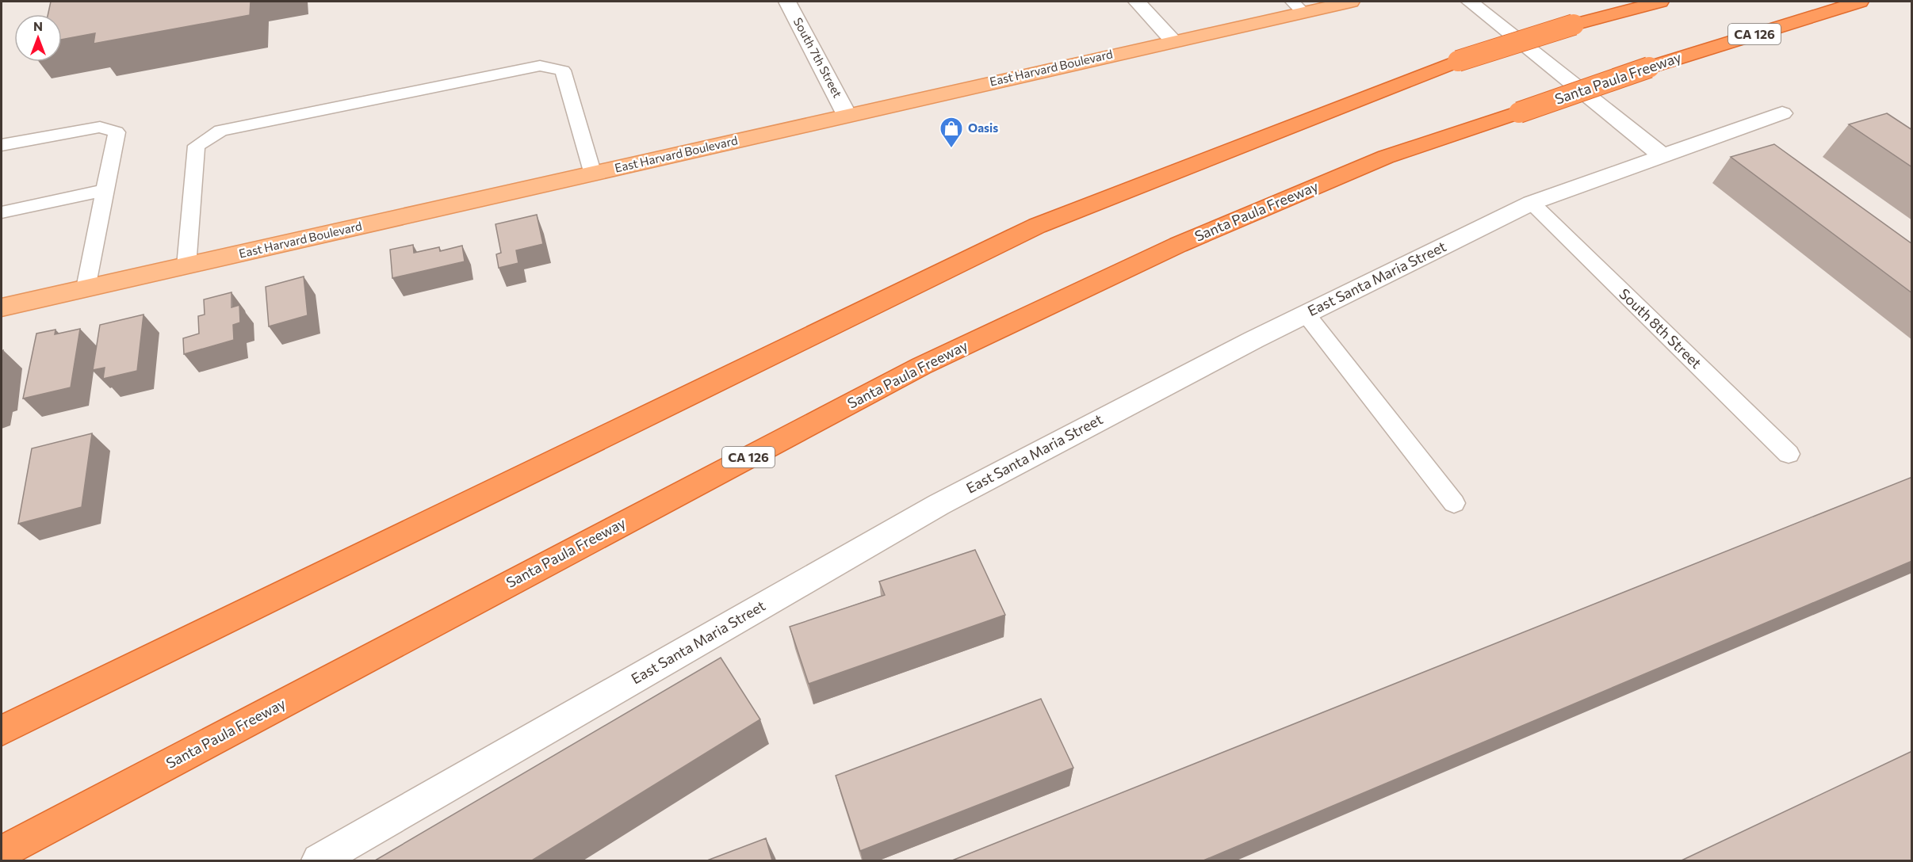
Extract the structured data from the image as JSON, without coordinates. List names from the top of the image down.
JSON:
{
  "streets": {
    "highway": ["CA 126", "Santa Paula Freeway"],
    "main road": ["East Harvard Boulevard"],
    "street": ["South 7th Street", "East Santa Maria Street"],
    "lane": ["South 8th Street"]
  },
  "crossings": [
    ["South 7th Street", "East Harvard Boulevard"],
    ["East Santa Maria Street", "South 8th Street"]
  ],
  "places": {
    "shop": ["Oasis"]
  },
  "north": "top"
}
